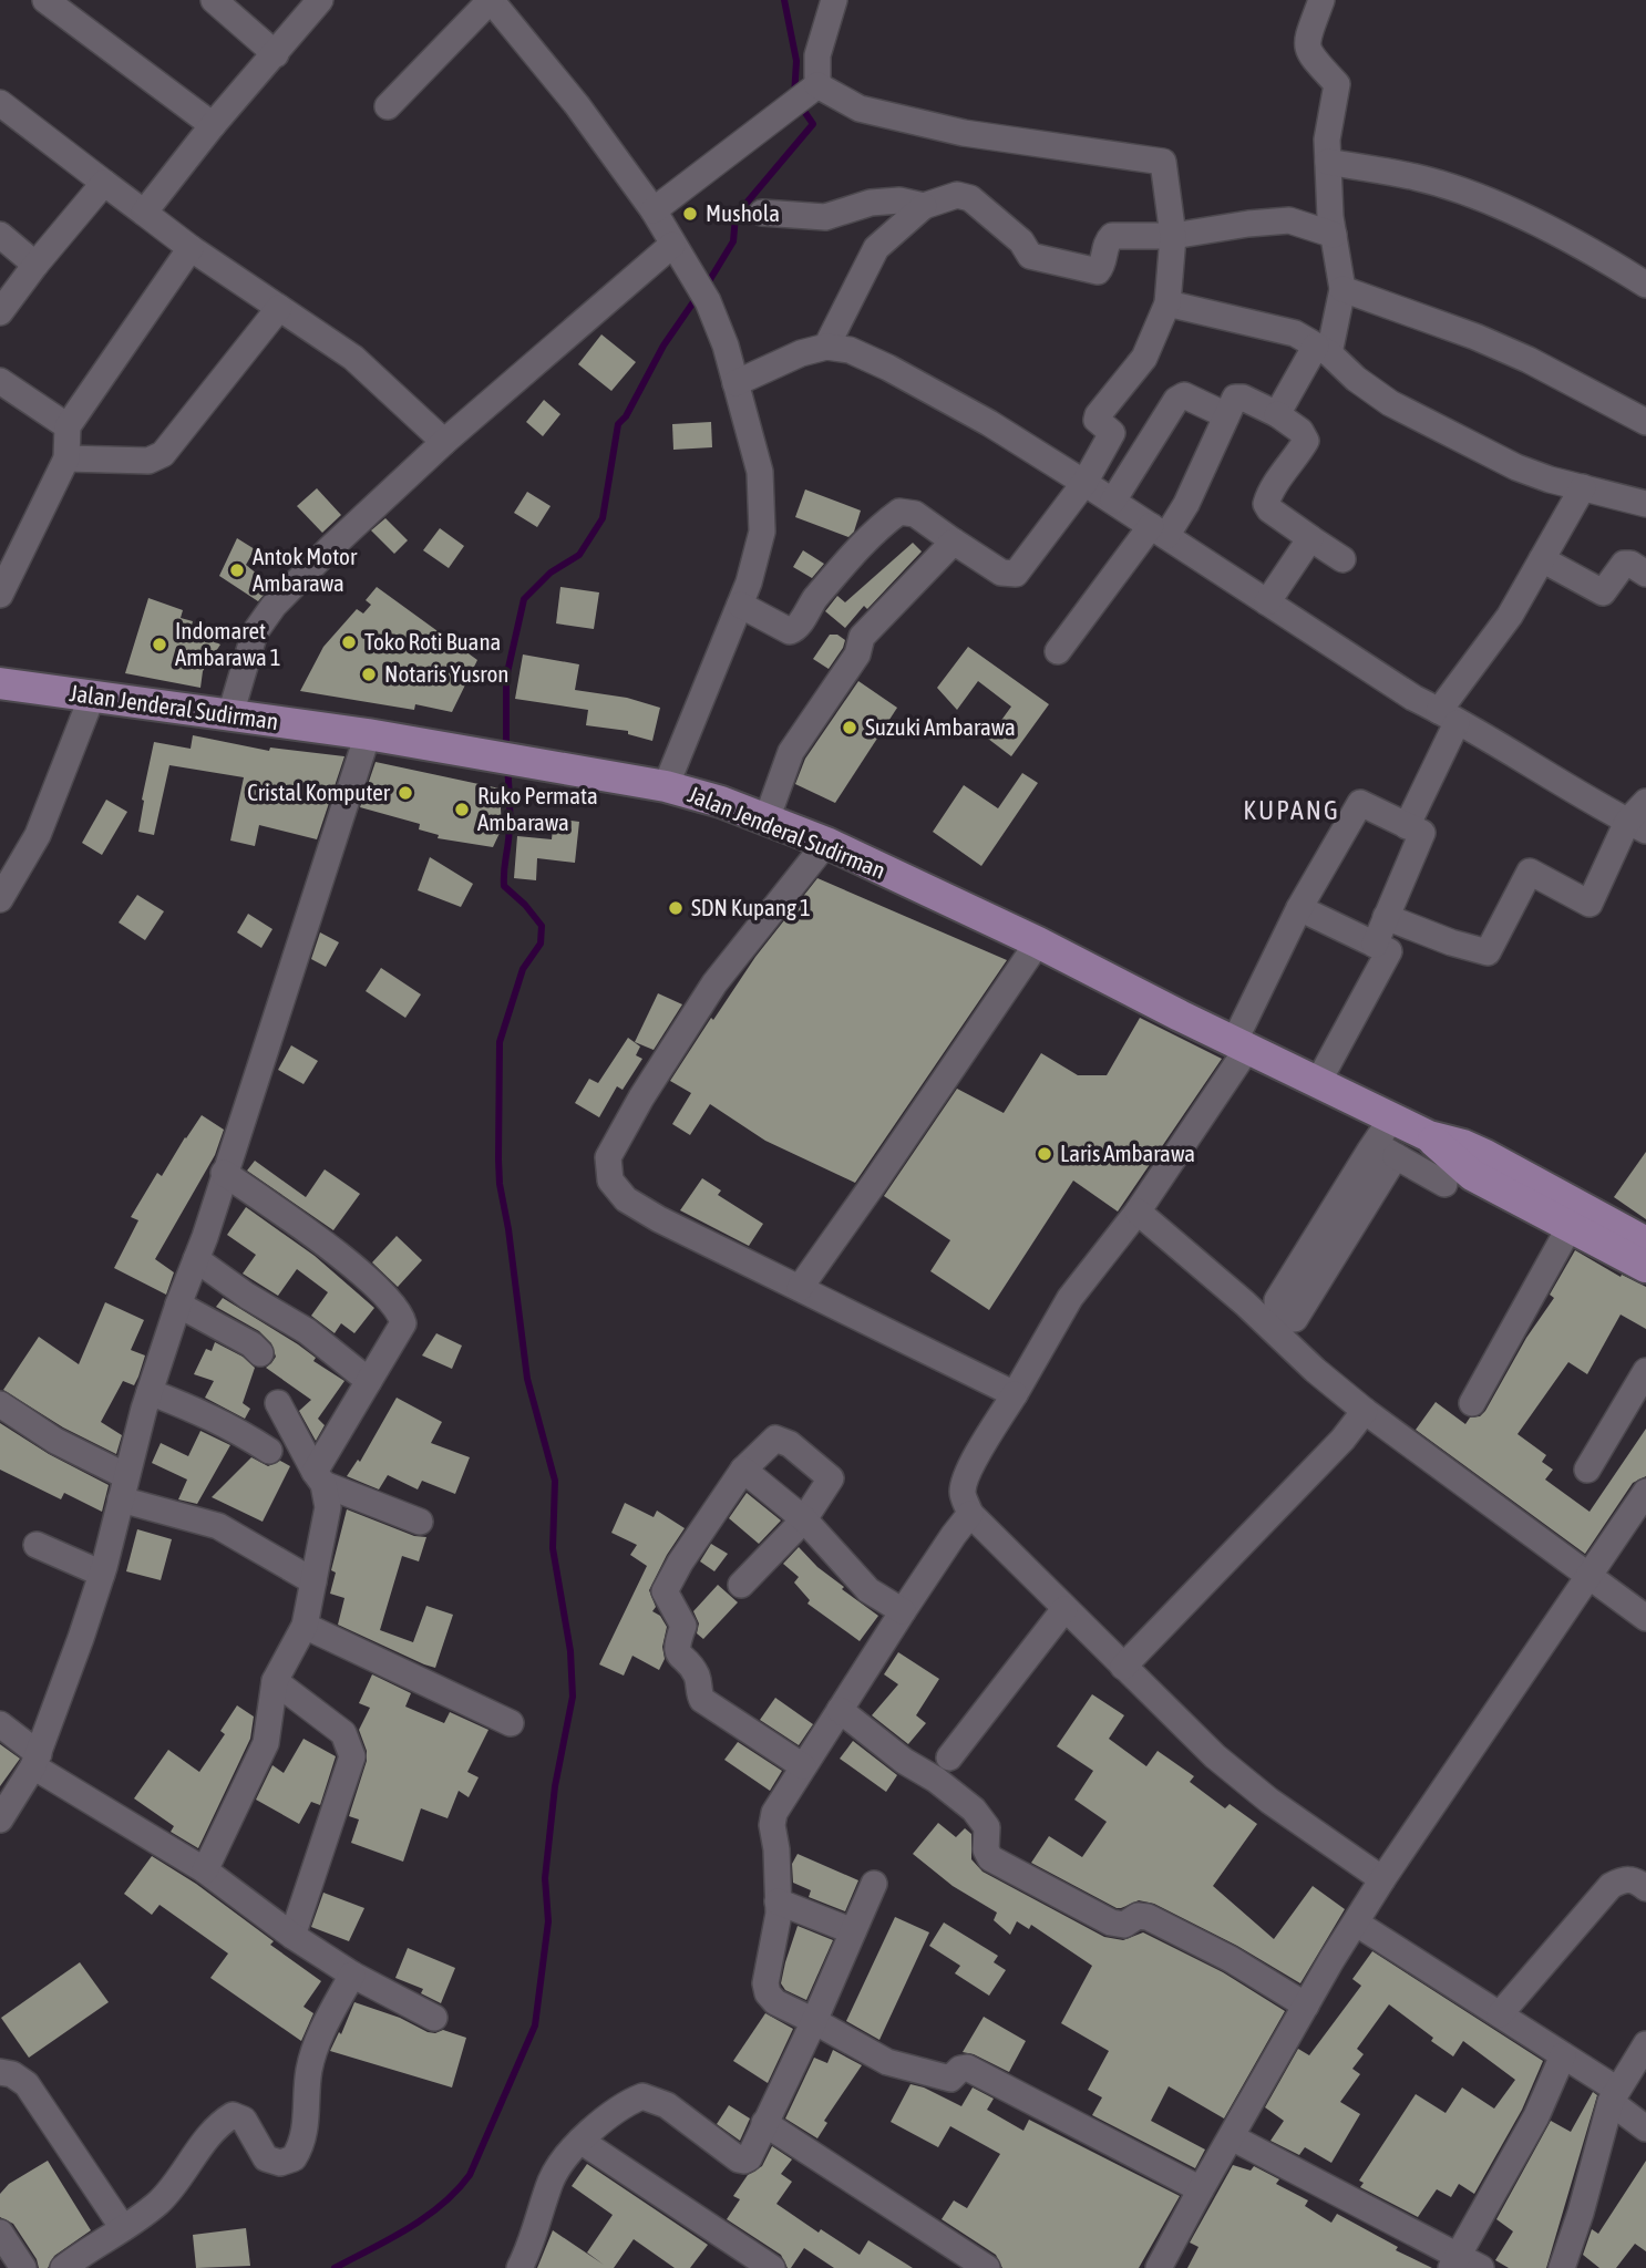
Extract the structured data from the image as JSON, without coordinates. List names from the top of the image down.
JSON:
{
  "streets": {
    "main road": ["Jalan Jenderal Sudirman"]
  },
  "districts": ["KUPANG"],
  "places": [
    "Mushola",
    "Antok Motor Ambarawa",
    "Toko Roti Buana",
    "Indomaret Ambarawa 1",
    "Notaris Yusron",
    "Suzuki Ambarawa",
    "Cristal Komputer",
    "Ruko Permata Ambarawa",
    "SDN Kupang 1",
    "Laris Ambarawa"
  ]
}
